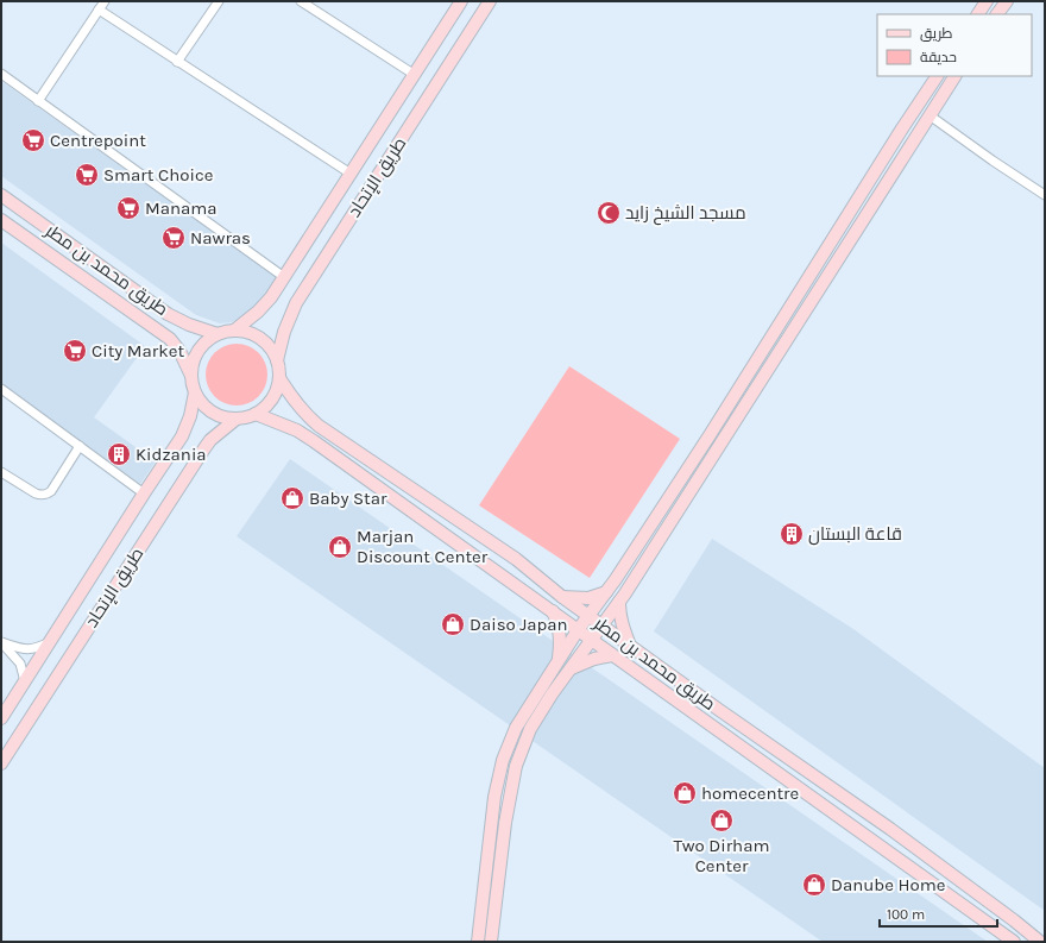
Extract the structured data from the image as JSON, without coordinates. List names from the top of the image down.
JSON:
{
  "streets": {
    "street": ["طريق اﻹتحاد", "طريق محمد بن مطر"]
  },
  "crossings": [
    ["طريق اﻹتحاد", "طريق محمد بن مطر"]
  ],
  "places": {
    "supermarket": [
      "Centrepoint",
      "Smart Choice",
      "Manama",
      "Nawras",
      "City Market"
    ],
    "mosque": ["مسجد الشيخ زايد"],
    "building": ["Kidzania", "قاعة البستان"],
    "shop": [
      "Baby Star",
      "Marjan Discount Center",
      "Daiso Japan",
      "homecentre",
      "Two Dirham Center",
      "Danube Home"
    ]
  },
  "legend": ["طريق", "حديقة"],
  "scale_bar": "100 m"
}
